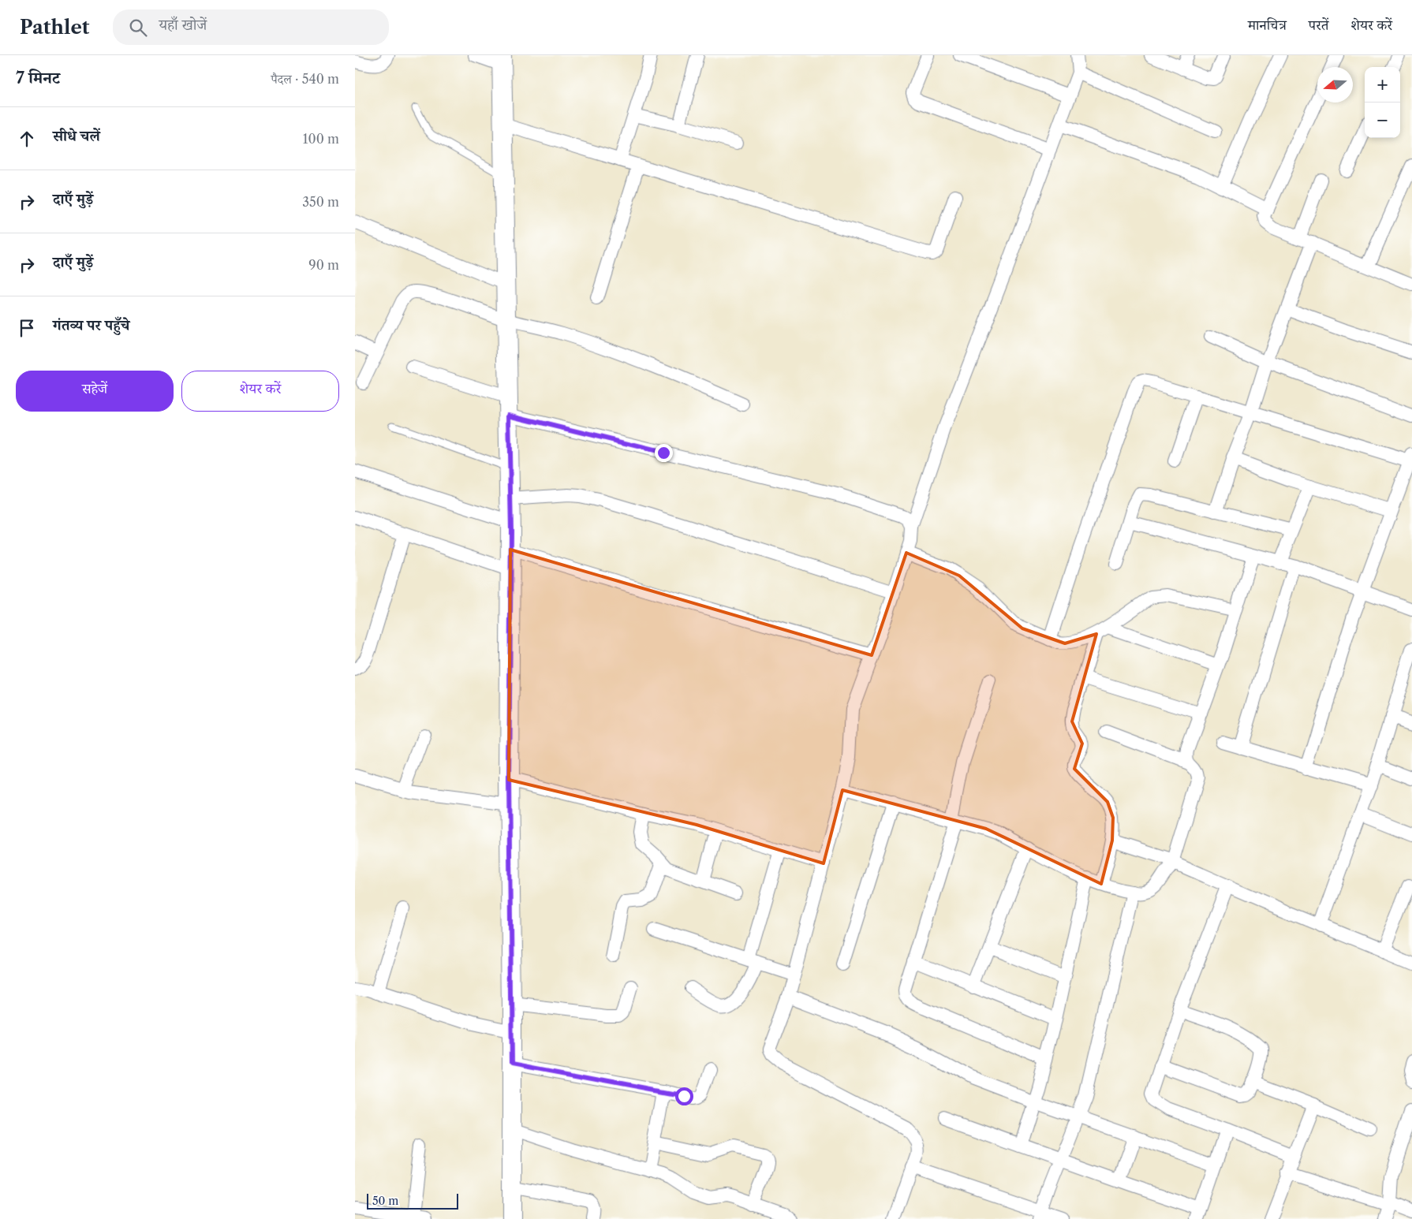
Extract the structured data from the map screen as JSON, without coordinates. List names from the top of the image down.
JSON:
{
  "scale_bar": "50 m",
  "north": "left",
  "page": {
    "header": "Pathlet",
    "search": "यहाँ खोजें",
    "nav": ["मानचित्र", "परतें", "शेयर करें"],
    "heading": ["7 मिनट", "पैदल · 540 m"],
    "map_buttons": ["+", "−"],
    "list": [
      ["सीधे चलें", "100 m"],
      ["दाएँ मुड़ें", "350 m"],
      ["दाएँ मुड़ें", "90 m"],
      "गंतव्य पर पहुँचे"
    ],
    "buttons": ["सहेजें", "शेयर करें"],
    "scale": "50 m"
  }
}
